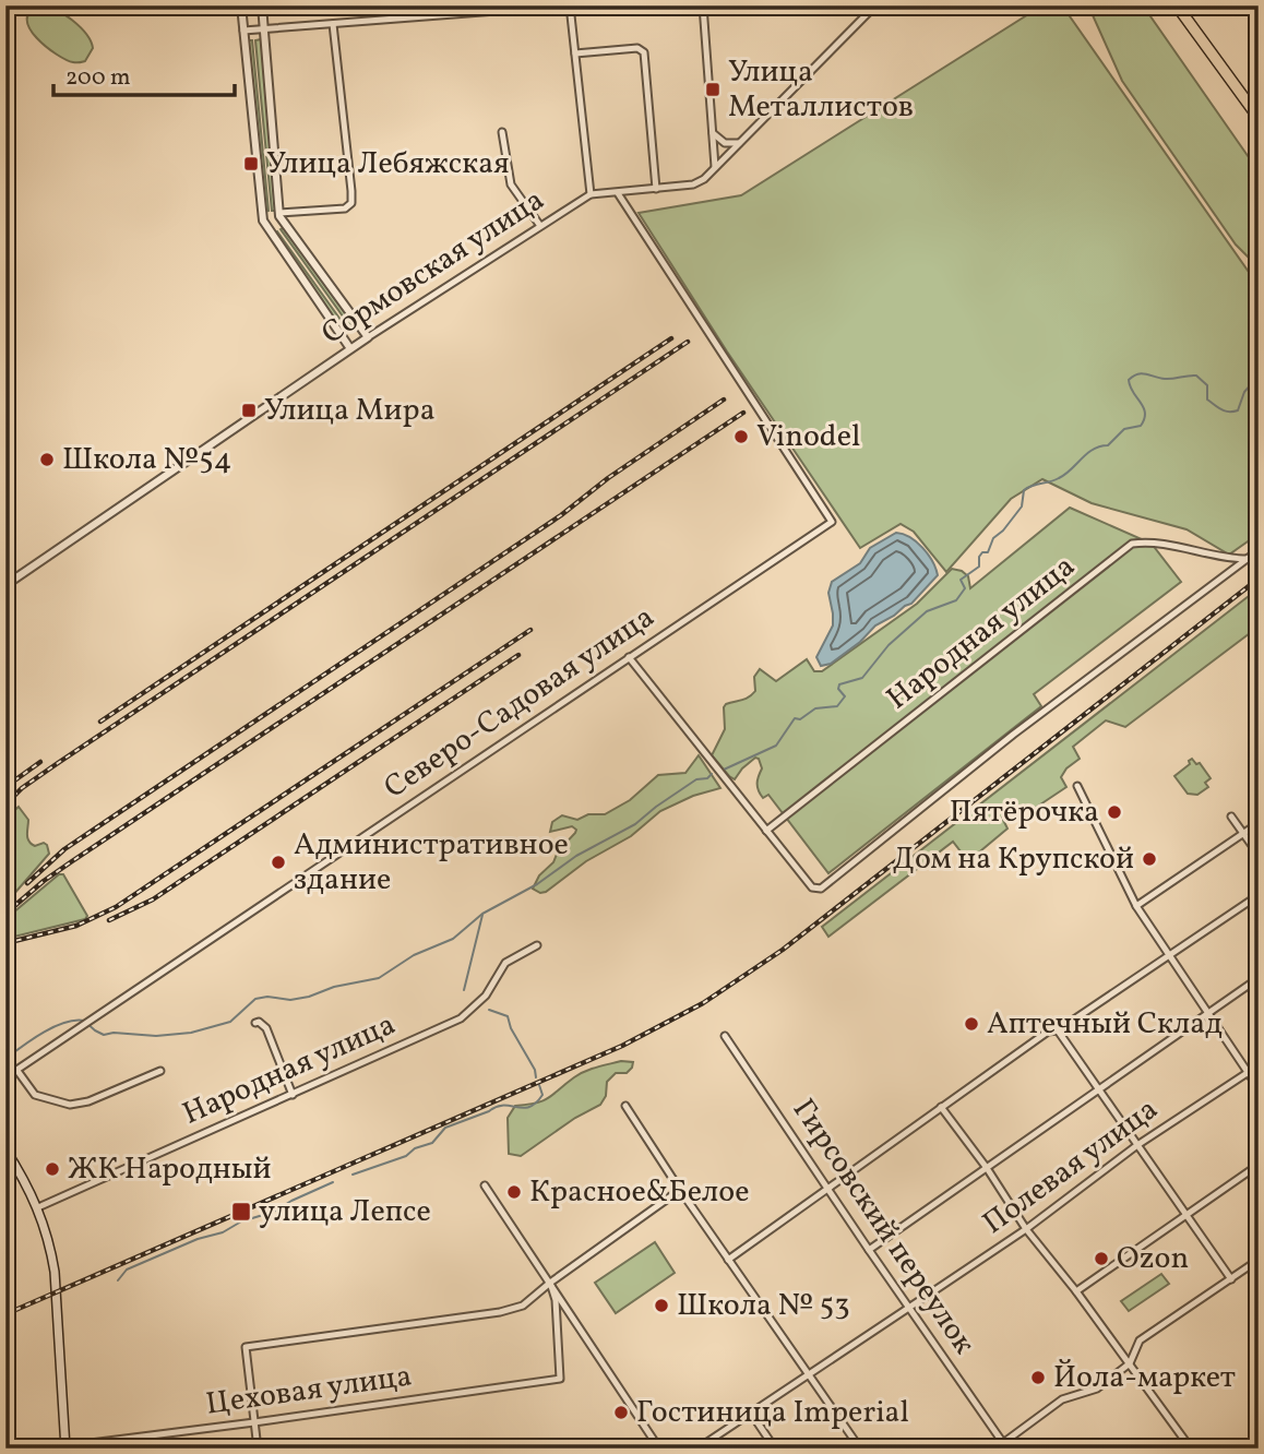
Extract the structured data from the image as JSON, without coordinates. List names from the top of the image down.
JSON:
{
  "streets": {
    "street": [
      "Сормовская улица",
      "Народная улица",
      "Северо-Садовая улица",
      "Полевая улица",
      "Гирсовский переулок",
      "Цеховая улица"
    ]
  },
  "crossings": [
    ["Сормовская улица", "Северо-Садовая улица"],
    ["Полевая улица", "Гирсовский переулок"]
  ],
  "places": {
    "transit": [
      "Улица Металлистов",
      "Улица Лебяжская",
      "Улица Мира",
      "улица Лепсе"
    ],
    "other": [
      "Vinodel",
      "Школа №54",
      "Пятёрочка",
      "Дом на Крупской",
      "Административное здание",
      "Аптечный Склад",
      "ЖК Народный",
      "Красное&Белое",
      "Ozon",
      "Школа № 53",
      "Йола-маркет",
      "Гостиница Imperial"
    ]
  },
  "scale_bar": "200 m"
}
